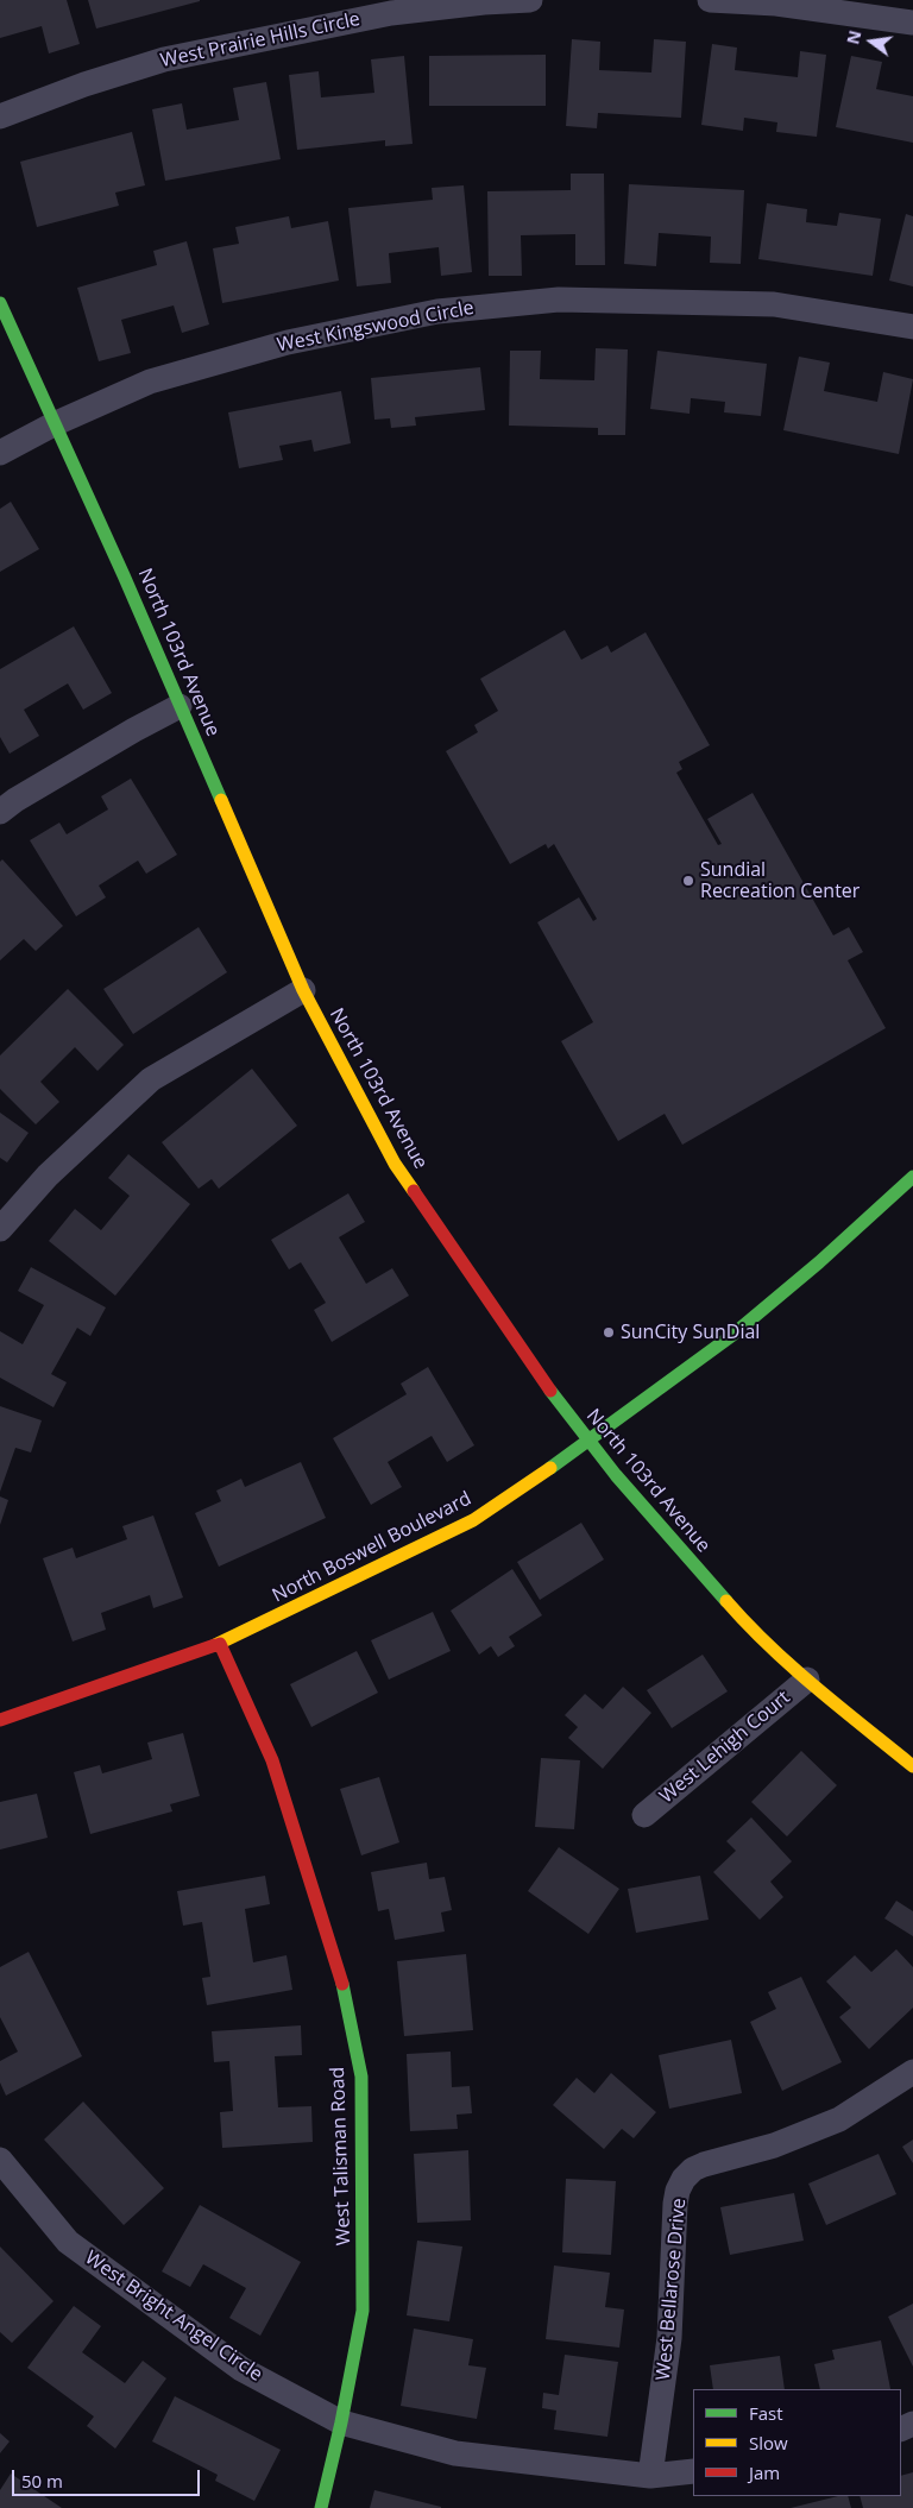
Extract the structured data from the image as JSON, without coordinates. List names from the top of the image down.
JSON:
{
  "streets": {
    "street": [
      "West Prairie Hills Circle",
      "West Kingswood Circle",
      "North 103rd Avenue",
      "North Boswell Boulevard",
      "West Lehigh Court",
      "West Talisman Road",
      "West Bellarose Drive",
      "West Bright Angel Circle"
    ]
  },
  "crossings": [
    ["West Kingswood Circle", "North 103rd Avenue"],
    ["North 103rd Avenue", "North Boswell Boulevard"],
    ["North 103rd Avenue", "West Lehigh Court"],
    ["North Boswell Boulevard", "West Talisman Road"],
    ["West Talisman Road", "West Bright Angel Circle"],
    ["West Bellarose Drive", "West Bright Angel Circle"]
  ],
  "places": ["Sundial Recreation Center", "SunCity SunDial"],
  "legend": ["Fast", "Slow", "Jam"],
  "scale_bar": "50 m",
  "north": "left"
}
